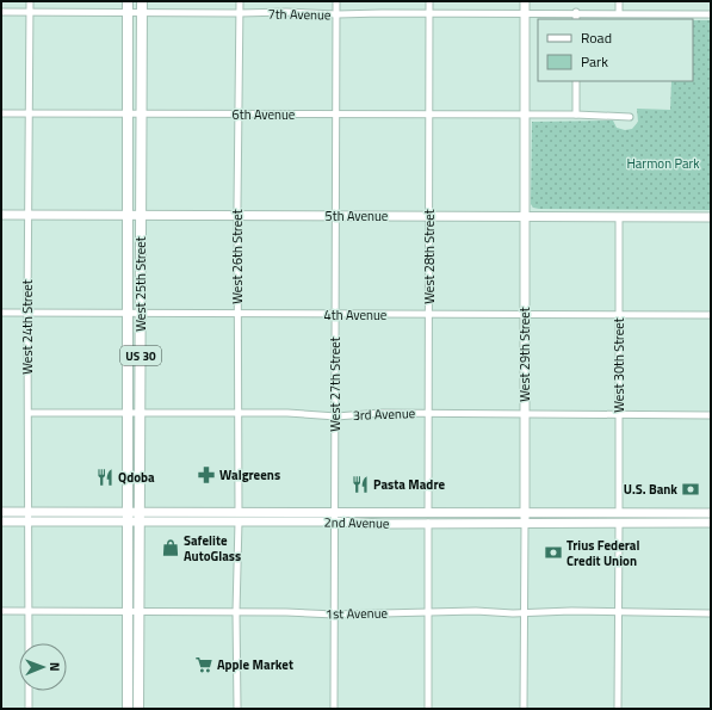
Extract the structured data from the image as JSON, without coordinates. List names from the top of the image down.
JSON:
{
  "streets": {
    "main road": [
      "5th Avenue",
      "West 25th Street",
      "West 29th Street",
      "US 30",
      "2nd Avenue"
    ],
    "street": [
      "7th Avenue",
      "6th Avenue",
      "West 26th Street",
      "West 28th Street",
      "4th Avenue",
      "West 24th Street",
      "West 30th Street",
      "West 27th Street",
      "3rd Avenue",
      "1st Avenue"
    ]
  },
  "crossings": [
    ["7th Avenue", "West 26th Street"],
    ["7th Avenue", "West 28th Street"],
    ["7th Avenue", "West 25th Street"],
    ["7th Avenue", "West 24th Street"],
    ["7th Avenue", "West 29th Street"],
    ["7th Avenue", "West 27th Street"],
    ["6th Avenue", "West 26th Street"],
    ["6th Avenue", "West 28th Street"],
    ["6th Avenue", "West 25th Street"],
    ["6th Avenue", "West 24th Street"],
    ["6th Avenue", "West 29th Street"],
    ["6th Avenue", "West 27th Street"],
    ["5th Avenue", "West 26th Street"],
    ["5th Avenue", "West 28th Street"],
    ["5th Avenue", "West 25th Street"],
    ["5th Avenue", "West 24th Street"],
    ["5th Avenue", "West 29th Street"],
    ["5th Avenue", "West 30th Street"],
    ["5th Avenue", "West 27th Street"],
    ["West 26th Street", "4th Avenue"],
    ["West 26th Street", "3rd Avenue"],
    ["West 26th Street", "2nd Avenue"],
    ["West 28th Street", "4th Avenue"],
    ["West 28th Street", "3rd Avenue"],
    ["West 28th Street", "2nd Avenue"],
    ["West 25th Street", "4th Avenue"],
    ["West 25th Street", "3rd Avenue"],
    ["West 25th Street", "2nd Avenue"],
    ["West 25th Street", "1st Avenue"],
    ["4th Avenue", "West 24th Street"],
    ["4th Avenue", "West 29th Street"],
    ["4th Avenue", "West 30th Street"],
    ["4th Avenue", "West 27th Street"],
    ["West 24th Street", "3rd Avenue"],
    ["West 24th Street", "2nd Avenue"],
    ["West 24th Street", "1st Avenue"],
    ["West 29th Street", "3rd Avenue"],
    ["West 29th Street", "2nd Avenue"],
    ["West 29th Street", "1st Avenue"],
    ["West 30th Street", "3rd Avenue"],
    ["West 30th Street", "2nd Avenue"],
    ["West 27th Street", "3rd Avenue"],
    ["West 27th Street", "2nd Avenue"],
    ["West 27th Street", "1st Avenue"]
  ],
  "parks": ["Harmon Park"],
  "places": {
    "pharmacy": ["Walgreens"],
    "restaurant": ["Qdoba", "Pasta Madre"],
    "bank": ["U.S. Bank", "Trius Federal Credit Union"],
    "shop": ["Safelite AutoGlass"],
    "supermarket": ["Apple Market"]
  },
  "legend": ["Road", "Park"],
  "north": "right"
}
